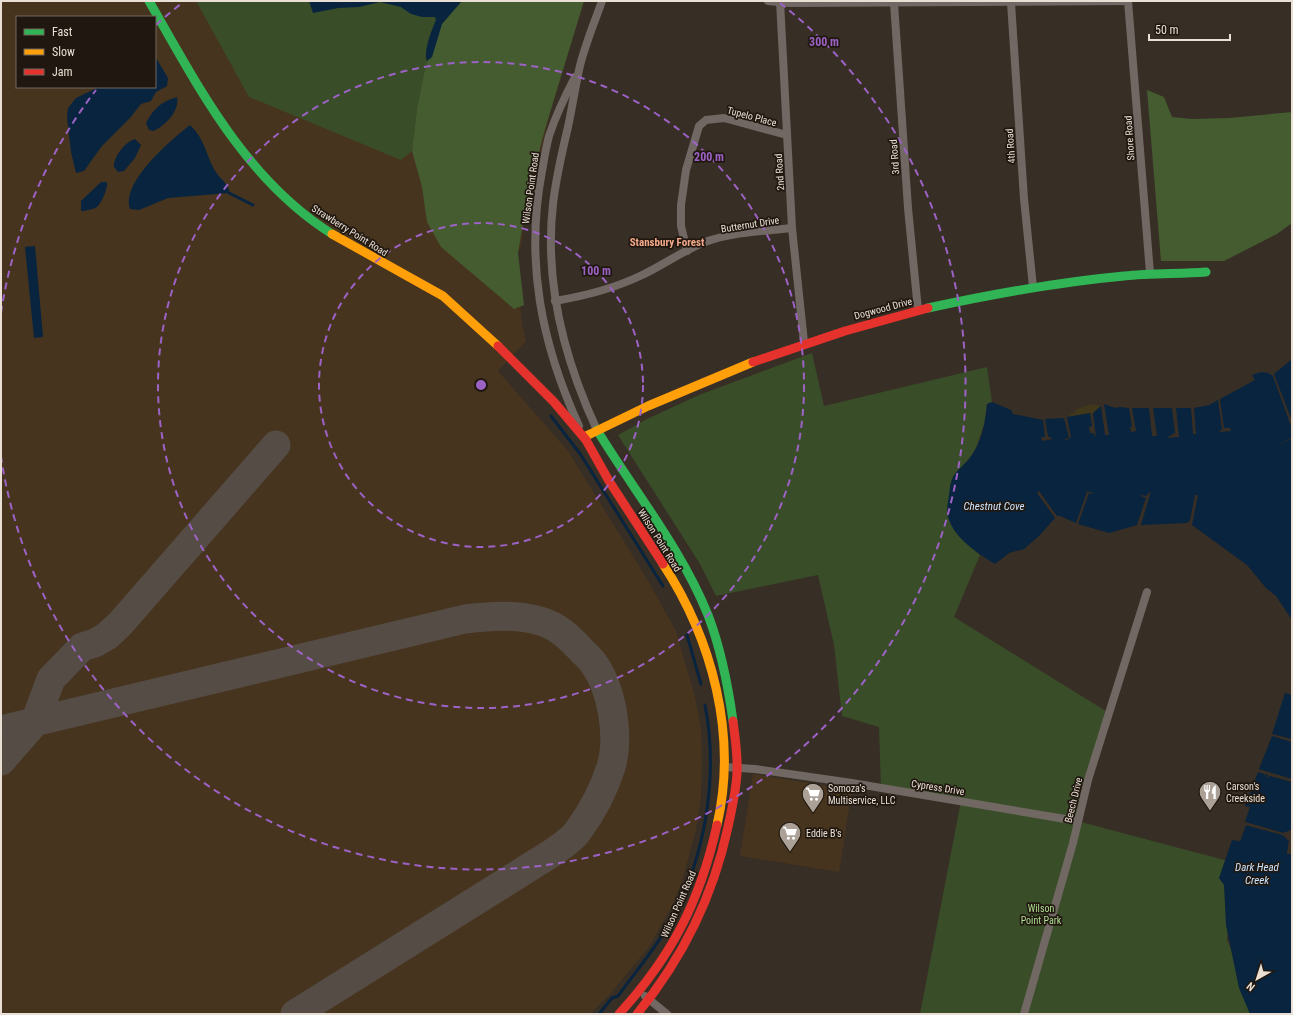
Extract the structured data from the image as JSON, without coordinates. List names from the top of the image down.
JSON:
{
  "streets": {
    "street": [
      "Tupelo Place",
      "Shore Road",
      "4th Road",
      "3rd Road",
      "2nd Road",
      "Wilson Point Road",
      "Butternut Drive",
      "Strawberry Point Road",
      "Dogwood Drive",
      "Cypress Drive",
      "Beech Drive"
    ]
  },
  "crossings": [
    ["Tupelo Place", "2nd Road"],
    ["Tupelo Place", "Butternut Drive"],
    ["Shore Road", "Dogwood Drive"],
    ["4th Road", "Dogwood Drive"],
    ["3rd Road", "Dogwood Drive"],
    ["2nd Road", "Butternut Drive"],
    ["2nd Road", "Dogwood Drive"],
    ["Wilson Point Road", "Butternut Drive"],
    ["Wilson Point Road", "Strawberry Point Road"],
    ["Wilson Point Road", "Dogwood Drive"],
    ["Wilson Point Road", "Cypress Drive"],
    ["Strawberry Point Road", "Dogwood Drive"],
    ["Cypress Drive", "Beech Drive"]
  ],
  "districts": ["Stansbury Forest"],
  "water": ["Chestnut Cove", "Dark Head Creek"],
  "parks": ["Wilson Point Park"],
  "places": {
    "restaurant": ["Carson's Creekside"],
    "supermarket": ["Somoza’s Multiservice, LLC", "Eddie B's"]
  },
  "legend": ["Fast", "Slow", "Jam"],
  "scale_bar": "50 m",
  "north": "bottom left",
  "rings": ["300 m", "200 m", "100 m"]
}
